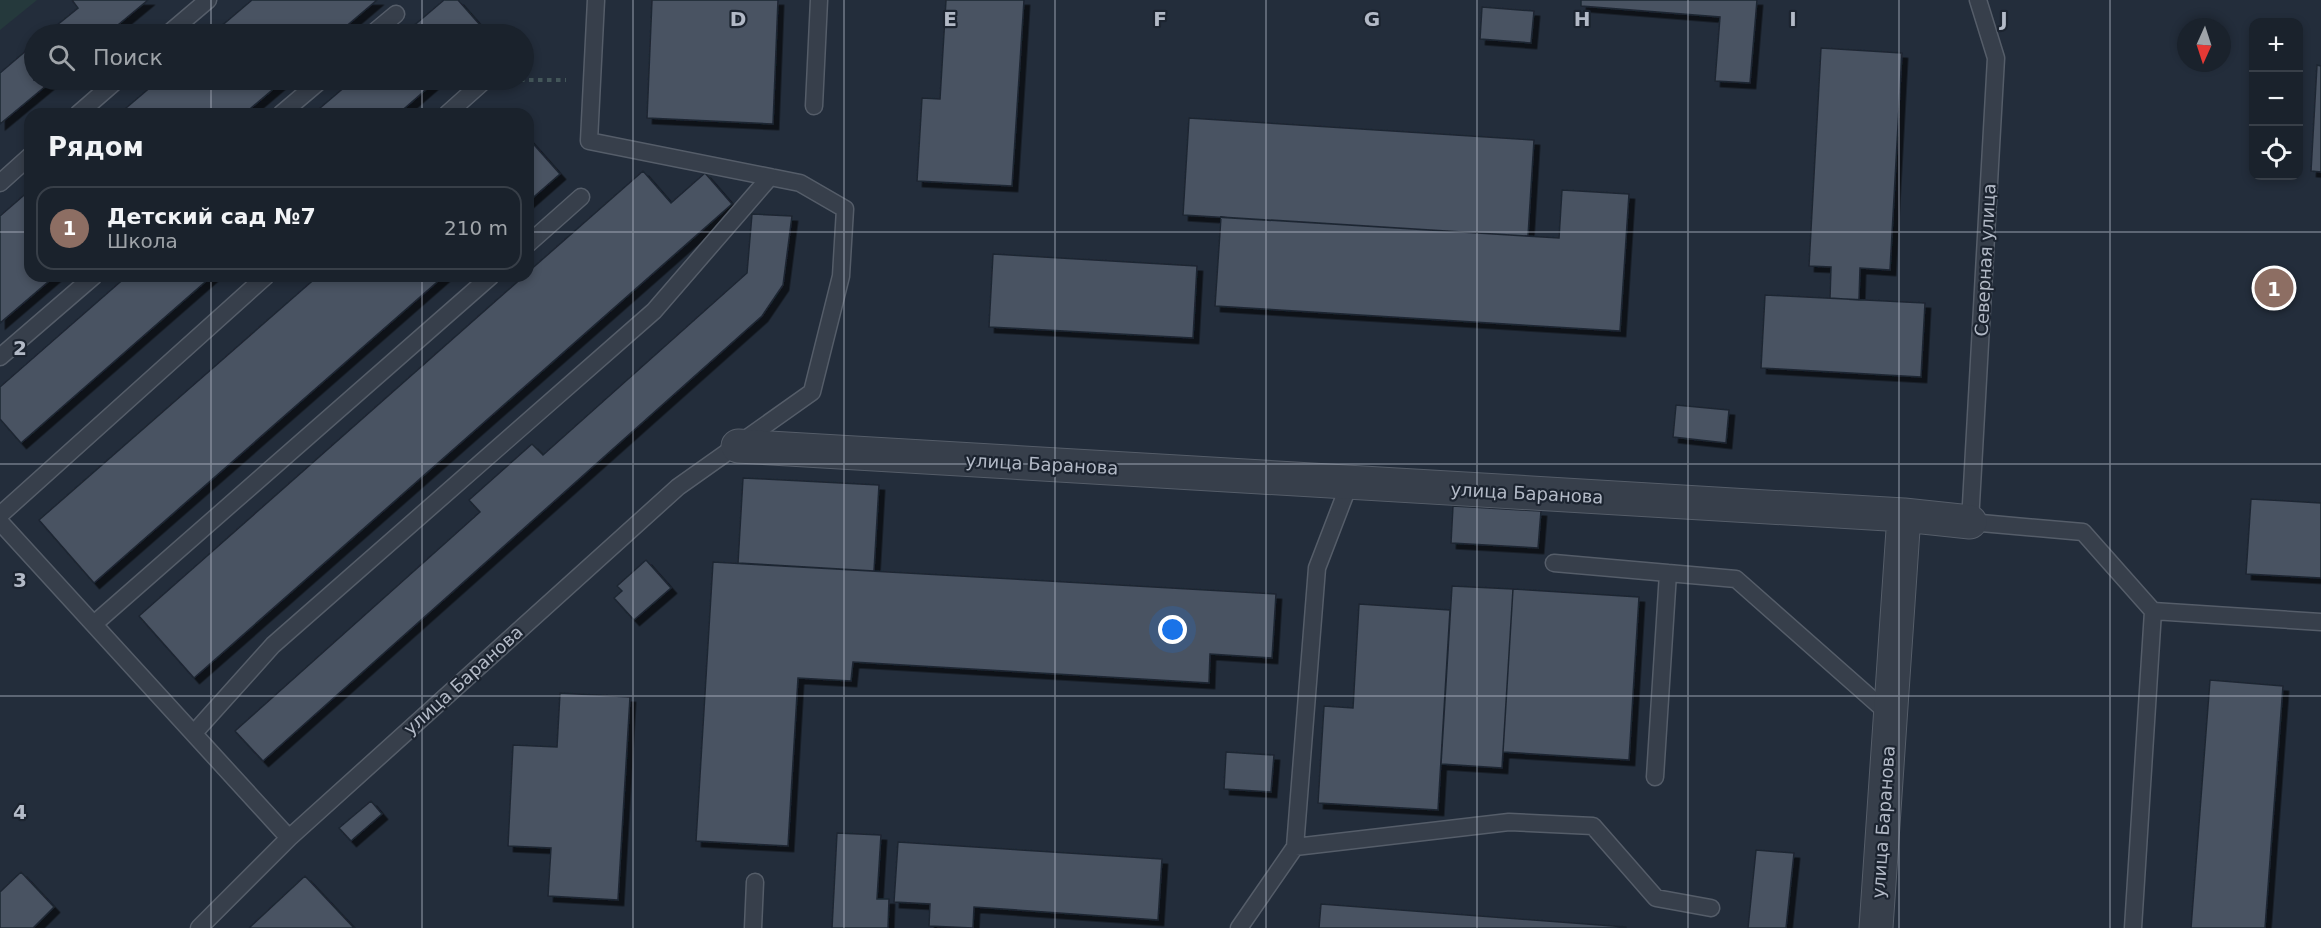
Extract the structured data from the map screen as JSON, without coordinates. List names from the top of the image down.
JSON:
{
  "streets": {
    "street": ["улица Баранова"],
    "lane": ["Северная улица"]
  },
  "north": "bottom",
  "page": {
    "map_buttons": ["+", "−"],
    "search": "Поиск",
    "heading": "Рядом",
    "list": [
      {
        "mark": "1",
        "name": "Детский сад №7",
        "note": "Школа",
        "value": "210 m"
      }
    ],
    "pins": "1"
  },
  "grid": {
    "columns": [
      "D",
      "E",
      "F",
      "G",
      "H",
      "I",
      "J"
    ],
    "rows": ["2", "3", "4"]
  }
}
